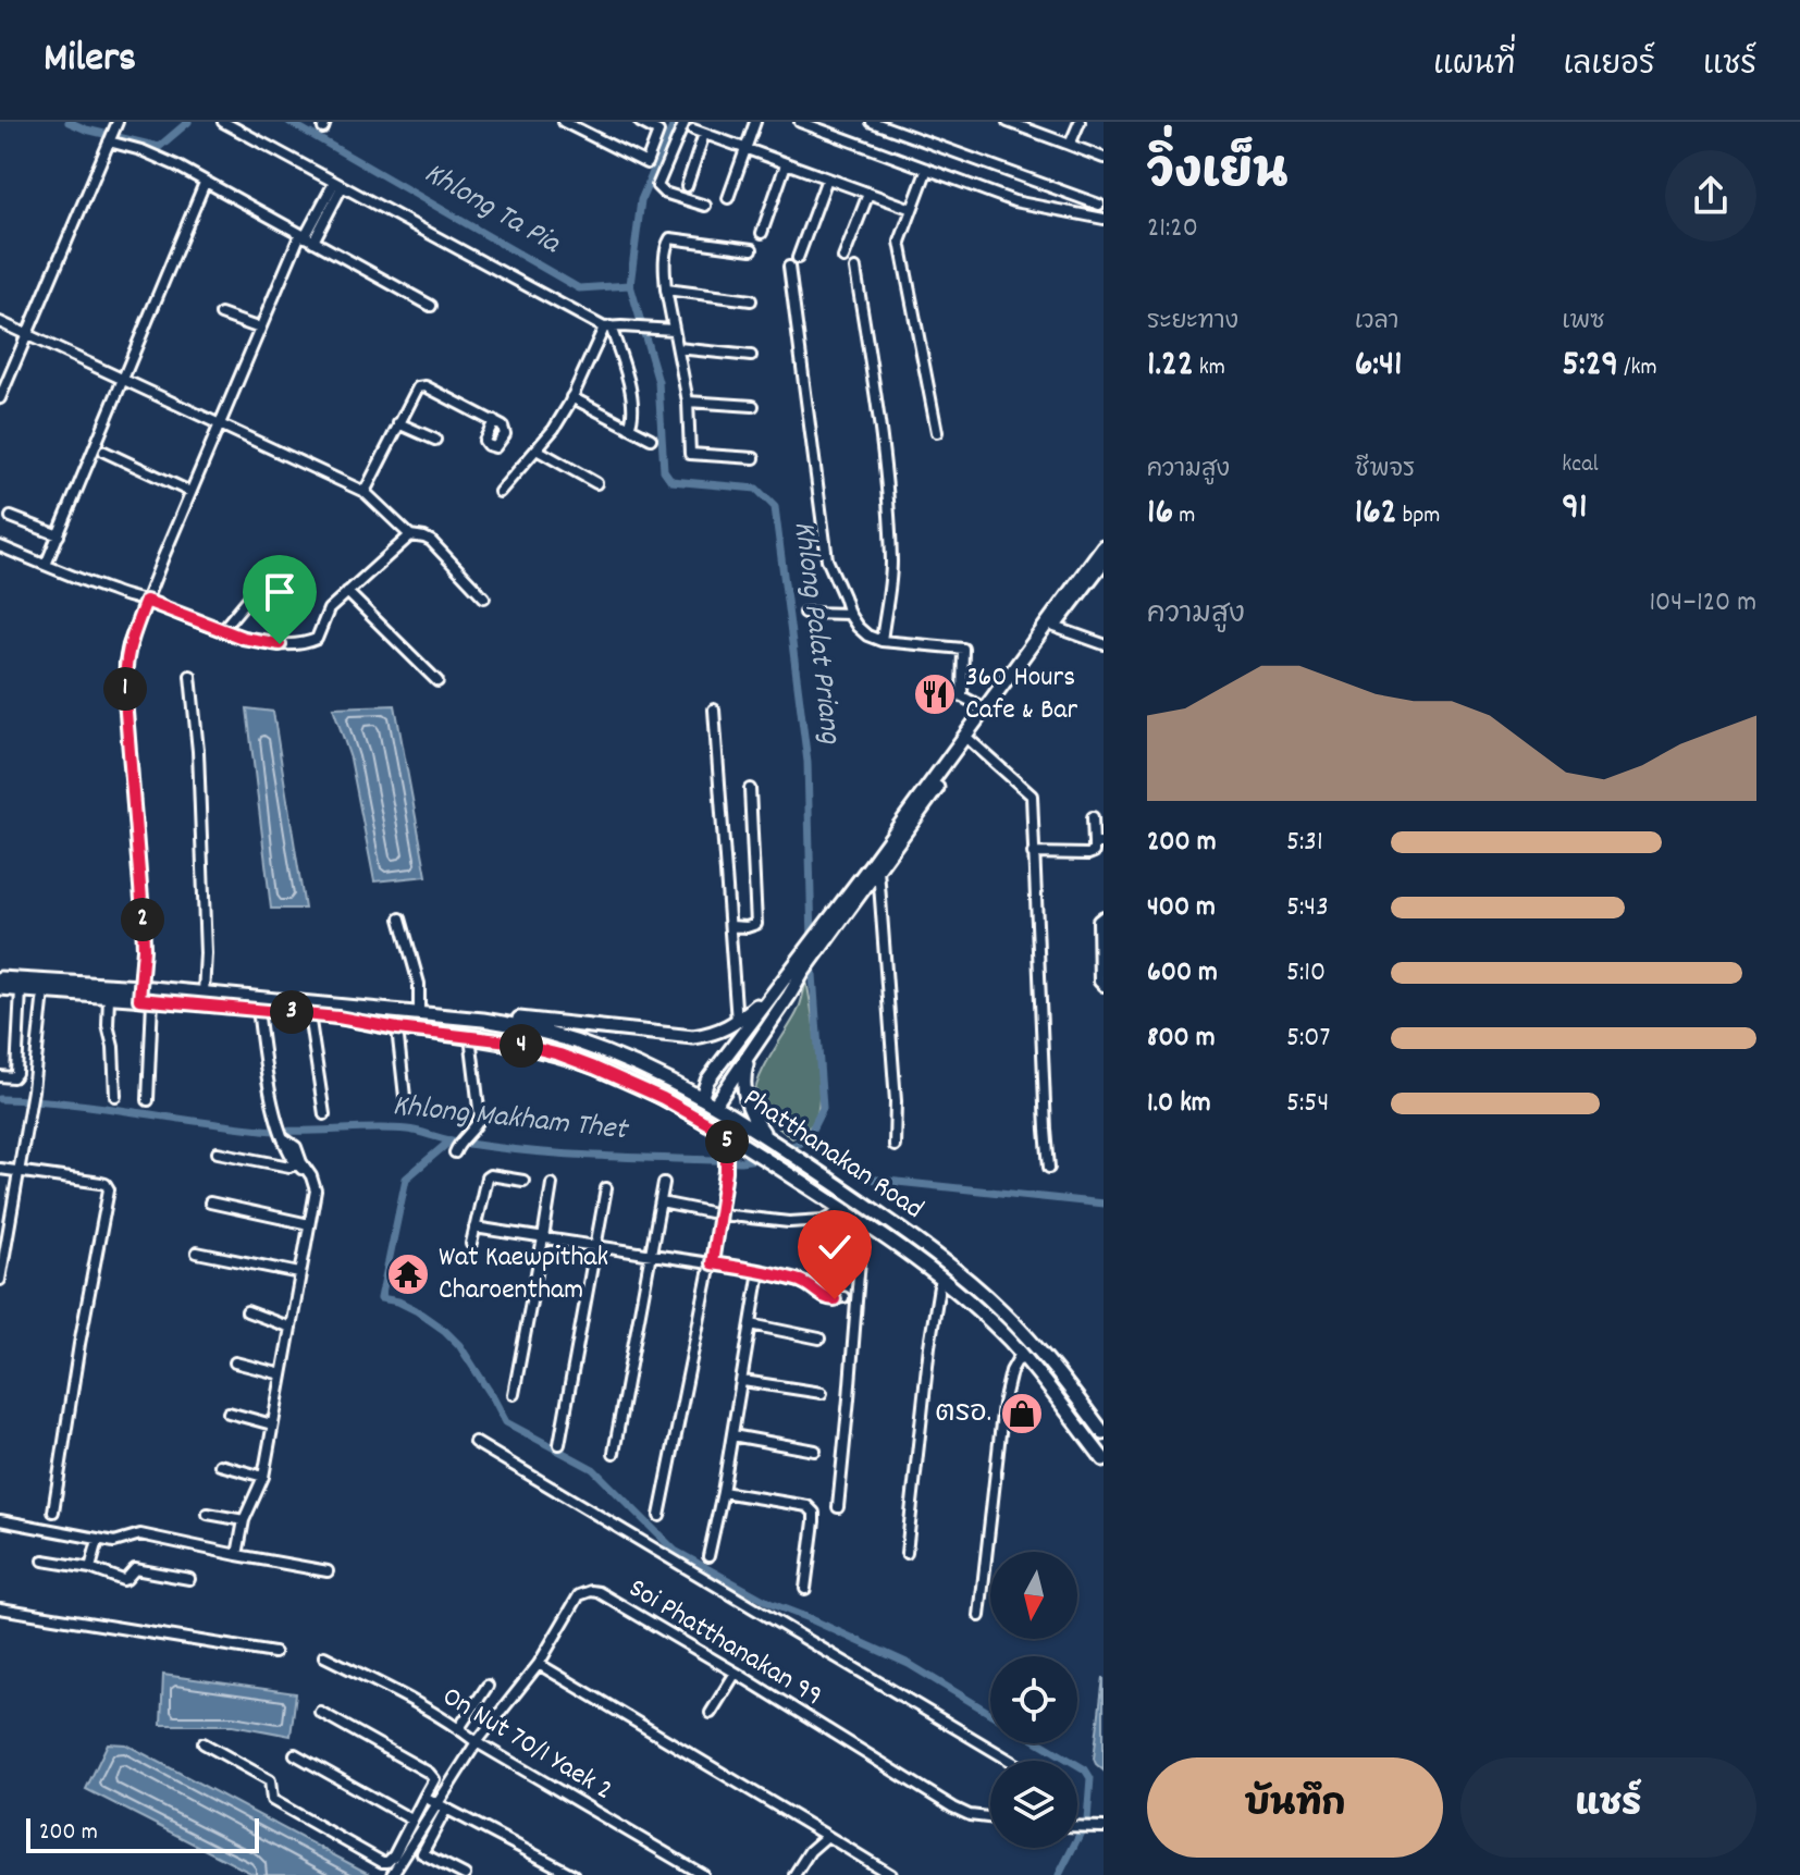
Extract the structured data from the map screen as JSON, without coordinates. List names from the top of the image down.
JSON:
{
  "streets": {
    "main road": ["Phatthanakan Road"],
    "street": ["Soi Phatthanakan 99", "On Nut 70/1 Yaek 2"]
  },
  "crossings": [
    ["Soi Phatthanakan 99", "On Nut 70/1 Yaek 2"]
  ],
  "water": ["Khlong Ta Pia", "Khlong Palat Priang", "Khlong Makham Thet"],
  "places": {
    "restaurant": ["360 Hours Cafe & Bar"],
    "temple": ["Wat Kaewpithak Charoentham"],
    "shop": ["ตรอ."]
  },
  "scale_bar": "200 m",
  "north": "bottom",
  "page": {
    "header": "Milers",
    "nav": ["แผนที่", "เลเยอร์", "แชร์"],
    "heading": ["วิ่งเย็น", "21:20"],
    "stats": [
      ["ระยะทาง", "1.22 km"],
      ["เวลา", "6:41"],
      ["เพซ", "5:29 /km"],
      ["ความสูง", "16 m"],
      ["ชีพจร", "162 bpm"],
      ["kcal", "91"]
    ],
    "chart": ["ความสูง", "104–120 m"],
    "pins": [
      "1",
      "2",
      "3",
      "4",
      "5"
    ],
    "list": [
      {
        "name": "200 m",
        "note": "5:31"
      },
      {
        "name": "400 m",
        "note": "5:43"
      },
      {
        "name": "600 m",
        "note": "5:10"
      },
      {
        "name": "800 m",
        "note": "5:07"
      },
      {
        "name": "1.0 km",
        "note": "5:54"
      }
    ],
    "buttons": ["บันทึก", "แชร์"],
    "scale": "200 m"
  }
}
